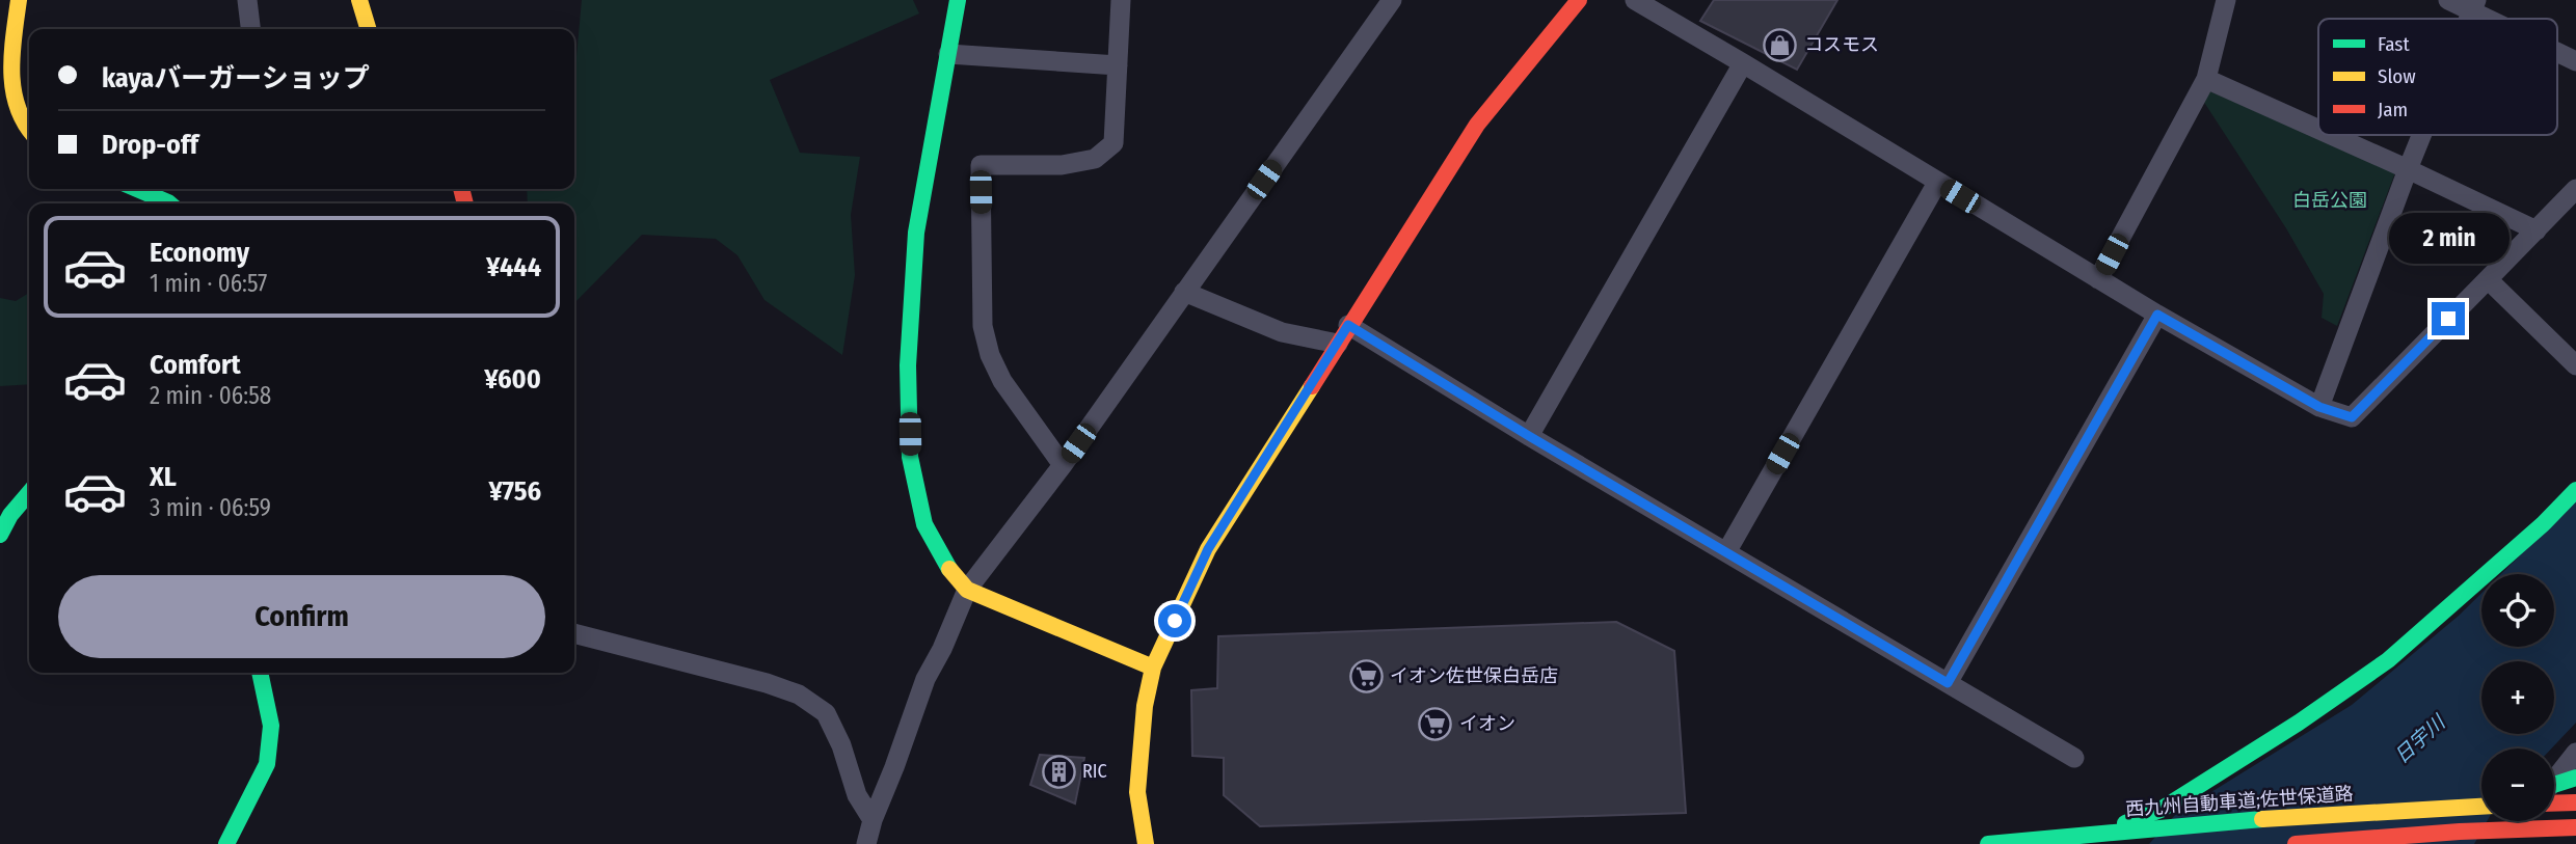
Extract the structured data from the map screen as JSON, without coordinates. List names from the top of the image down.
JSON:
{
  "streets": {
    "main road": ["西九州自動車道;佐世保道路"]
  },
  "water": ["日宇川"],
  "parks": ["白岳公園"],
  "places": {
    "shop": ["コスモス"],
    "supermarket": ["イオン佐世保白岳店", "イオン"],
    "building": ["RIC"]
  },
  "legend": ["Fast", "Slow", "Jam"],
  "page": {
    "banner": ["kayaバーガーショップ", "Drop-off"],
    "bubble": "2 min",
    "list": [
      {
        "name": "Economy",
        "note": "1 min · 06:57",
        "value": "¥444"
      },
      {
        "name": "Comfort",
        "note": "2 min · 06:58",
        "value": "¥600"
      },
      {
        "name": "XL",
        "note": "3 min · 06:59",
        "value": "¥756"
      }
    ],
    "buttons": "Confirm",
    "map_buttons": ["+", "−"]
  }
}
